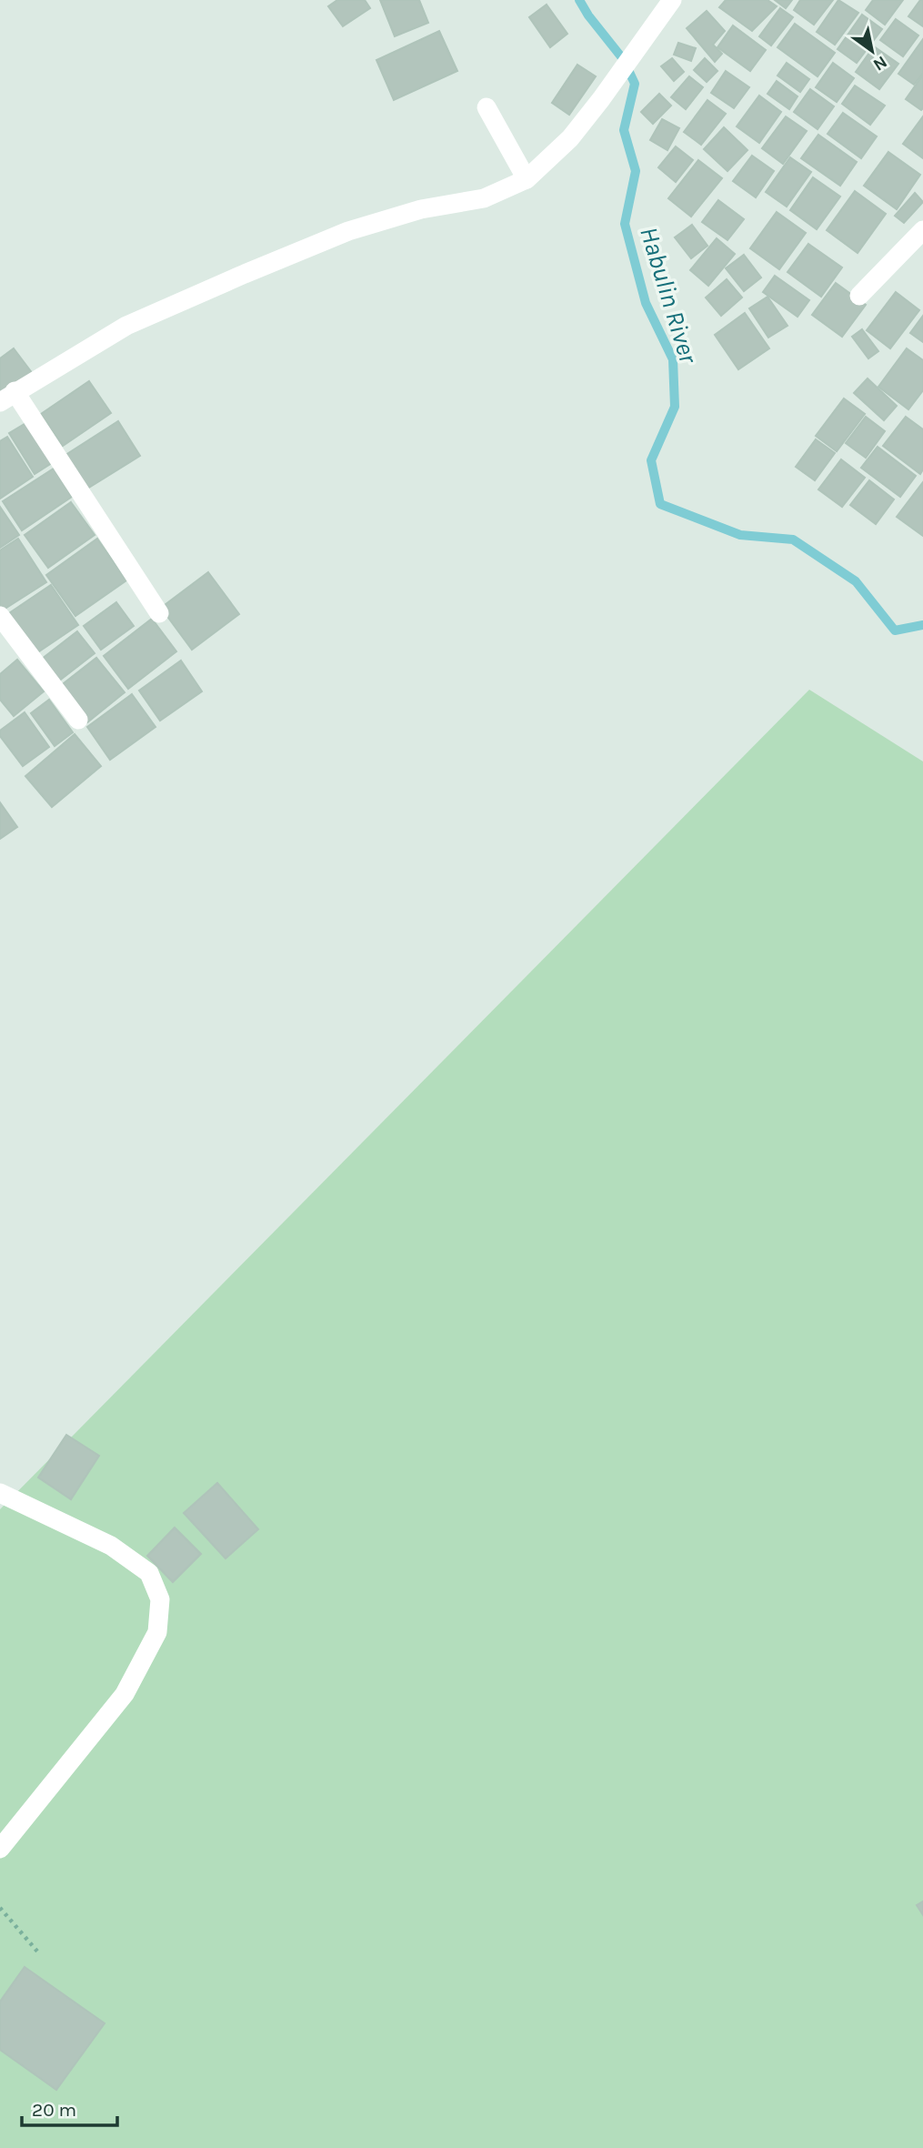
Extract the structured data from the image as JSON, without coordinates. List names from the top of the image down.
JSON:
{
  "water": ["Habulin River"],
  "scale_bar": "20 m",
  "north": "bottom right"
}
